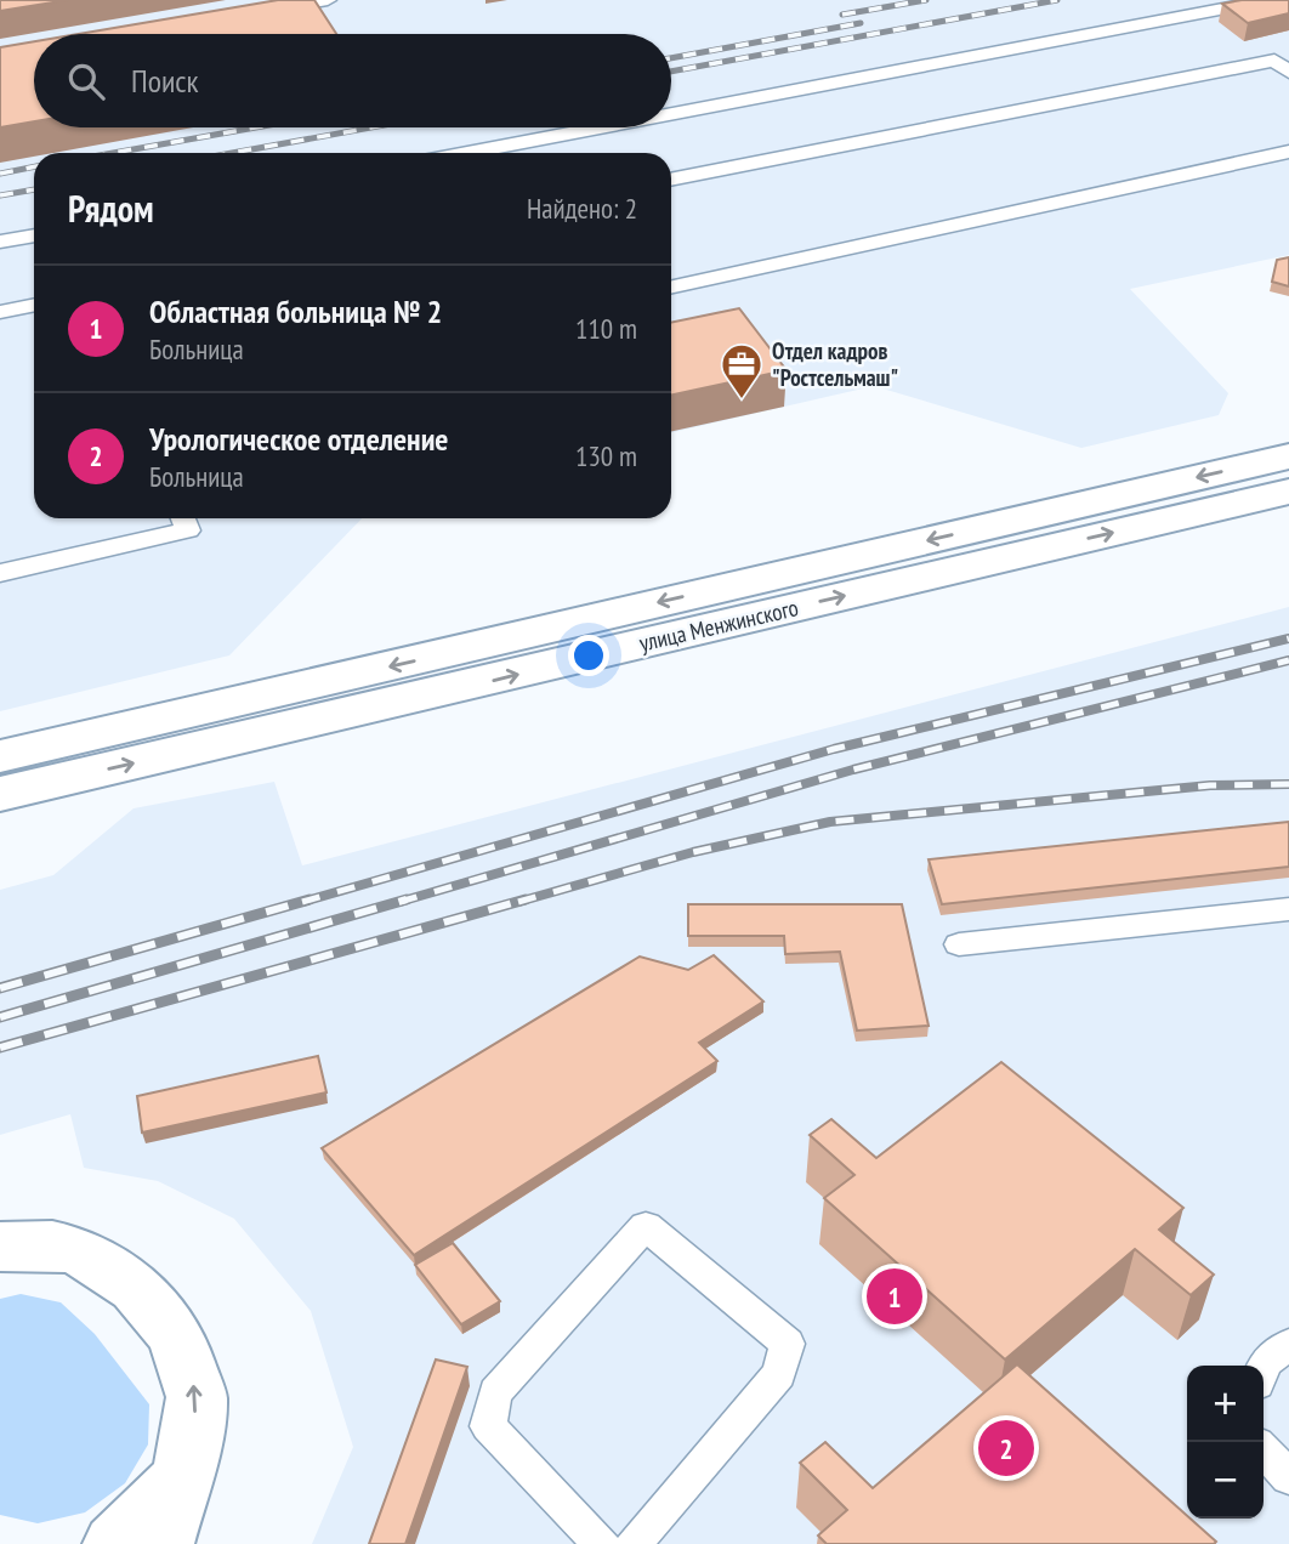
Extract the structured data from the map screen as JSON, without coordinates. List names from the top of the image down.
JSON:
{
  "streets": {
    "main road": ["улица Менжинского"]
  },
  "places": {
    "office": ["Отдел кадров \"Ростсельмаш\""]
  },
  "page": {
    "search": "Поиск",
    "heading": ["Рядом", "Найдено: 2"],
    "list": [
      {
        "mark": "1",
        "name": "Областная больница № 2",
        "note": "Больница",
        "value": "110 m"
      },
      {
        "mark": "2",
        "name": "Урологическое отделение",
        "note": "Больница",
        "value": "130 m"
      }
    ],
    "pins": ["1", "2"],
    "map_buttons": ["+", "−"]
  }
}
